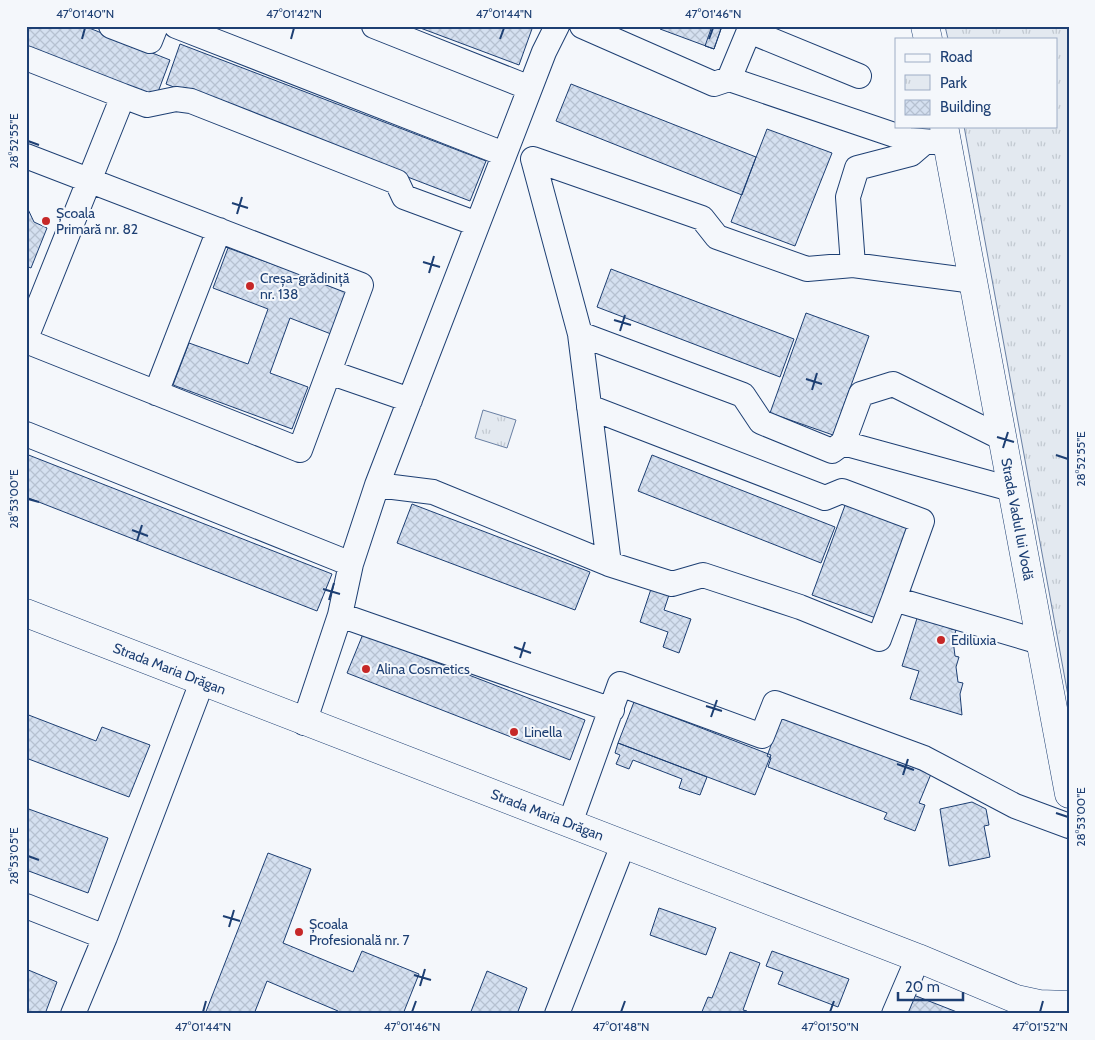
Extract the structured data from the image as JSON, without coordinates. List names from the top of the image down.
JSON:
{
  "streets": {
    "main road": ["Strada Vadul lui Vodă", "Strada Maria Drăgan"]
  },
  "places": [
    "Școala Primară nr. 82",
    "Creșa-grădiniță nr. 138",
    "Ediluxia",
    "Alina Cosmetics",
    "Linella",
    "Școala Profesională nr. 7"
  ],
  "legend": ["Road", "Park", "Building"],
  "scale_bar": "20 m",
  "coordinates": [
    "47°01'40\"N",
    "47°01'42\"N",
    "47°01'44\"N",
    "47°01'46\"N",
    "28°52'55\"E",
    "28°53'00\"E",
    "28°53'05\"E",
    "47°01'48\"N",
    "47°01'50\"N",
    "47°01'52\"N"
  ]
}
